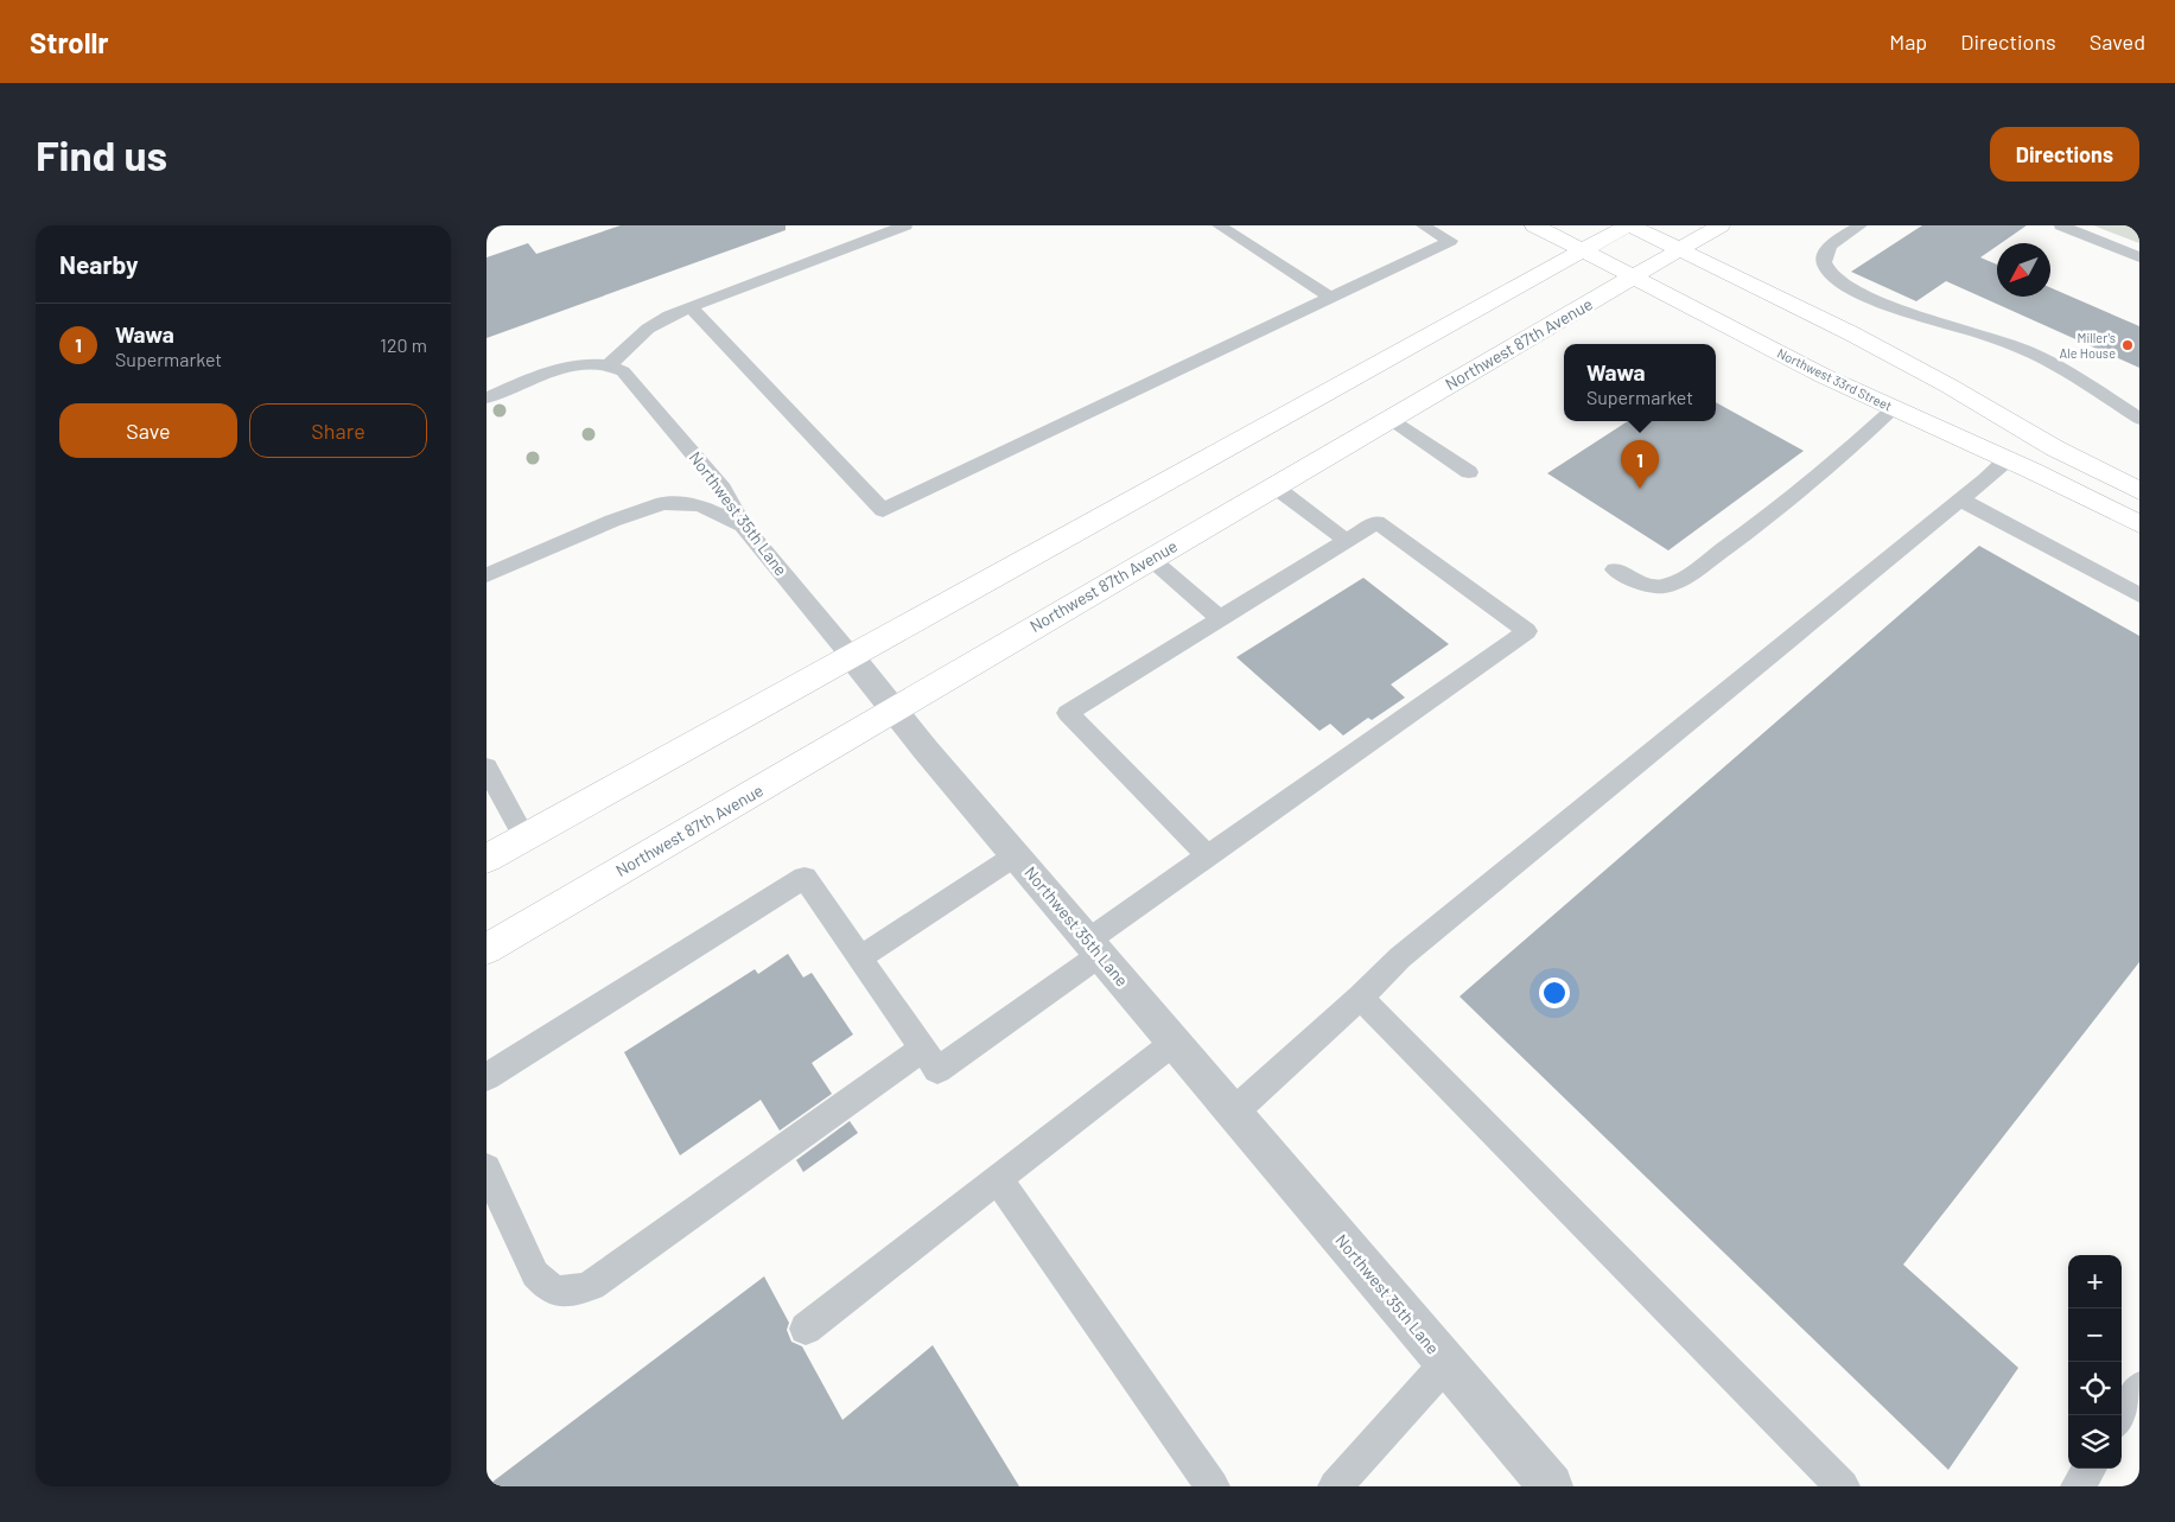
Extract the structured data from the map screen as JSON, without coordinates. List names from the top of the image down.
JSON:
{
  "streets": {
    "main road": ["Northwest 87th Avenue", "Northwest 33rd Street"],
    "street": ["Northwest 35th Lane"]
  },
  "crossings": [
    ["Northwest 87th Avenue", "Northwest 33rd Street"],
    ["Northwest 87th Avenue", "Northwest 35th Lane"]
  ],
  "places": ["Miller's Ale House"],
  "north": "bottom left",
  "page": {
    "header": "Strollr",
    "nav": ["Map", "Directions", "Saved"],
    "buttons": [
      "Directions",
      ["Save", "Share"]
    ],
    "title": "Find us",
    "heading": "Nearby",
    "list": [
      {
        "mark": "1",
        "name": "Wawa",
        "note": "Supermarket",
        "value": "120 m"
      }
    ],
    "popup": ["Wawa", "Supermarket"],
    "pins": "1",
    "map_buttons": ["+", "−"]
  }
}
